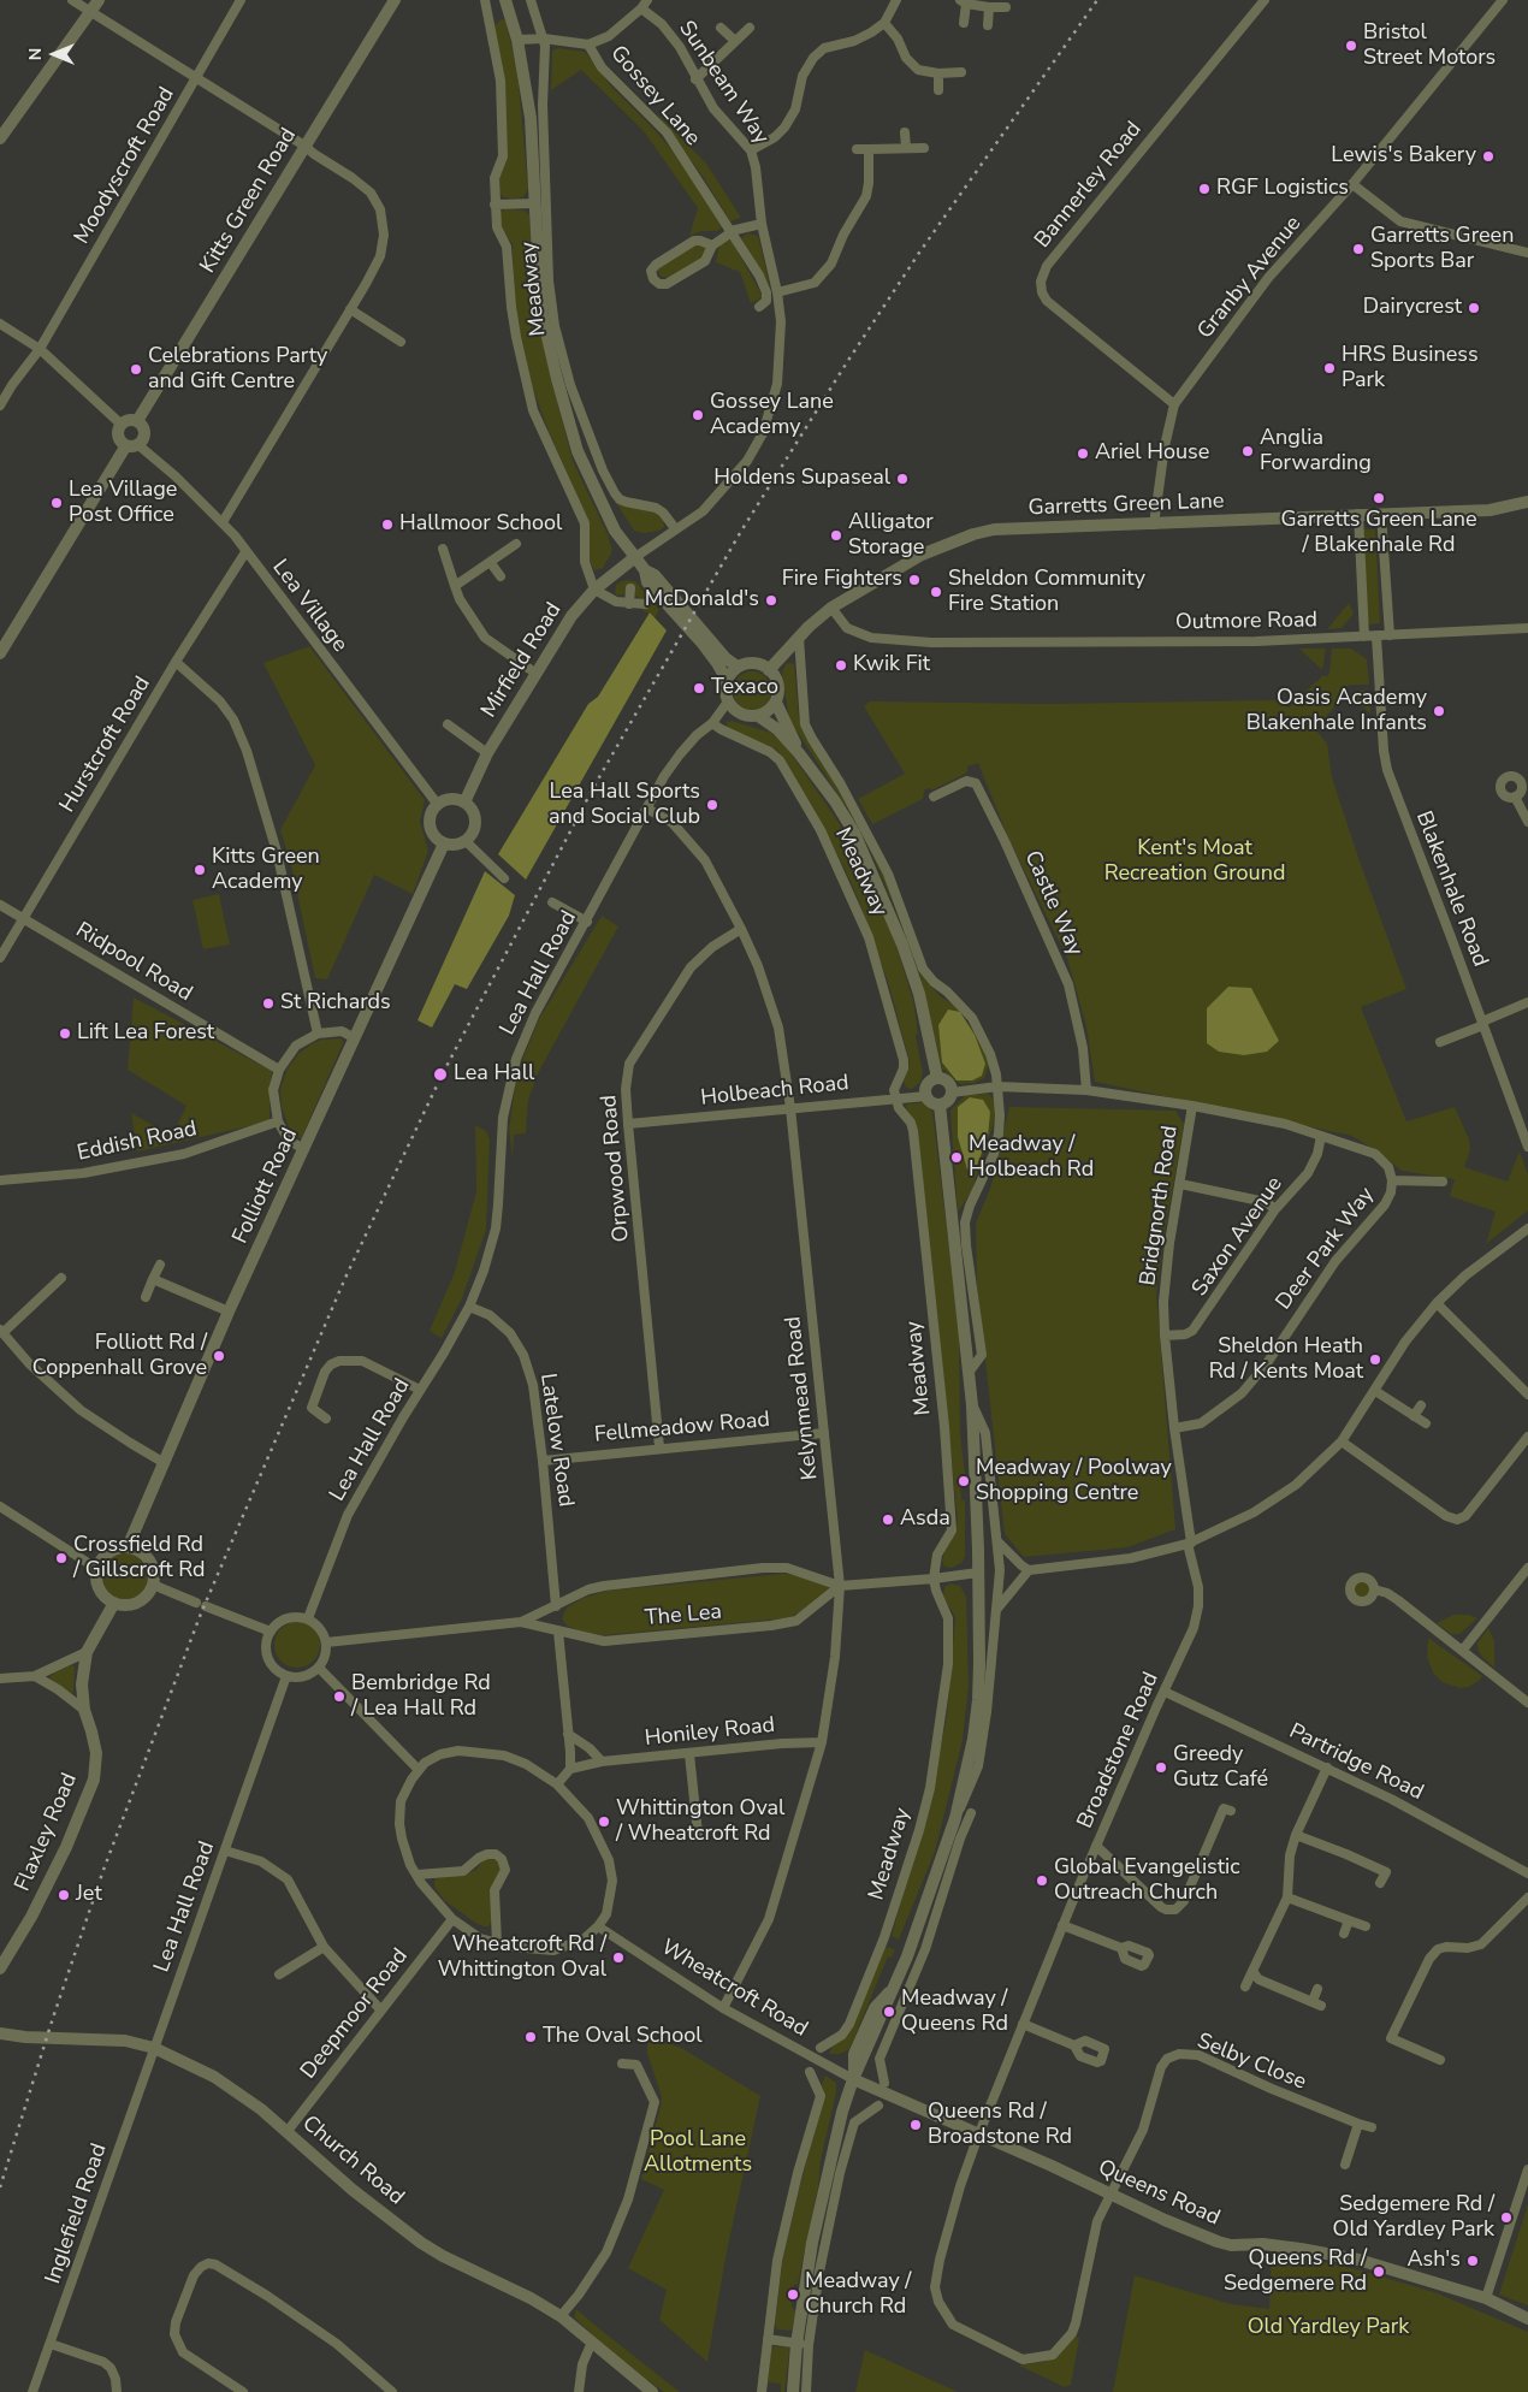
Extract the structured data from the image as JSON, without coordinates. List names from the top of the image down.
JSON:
{
  "streets": {
    "street": [
      "Sunbeam Way",
      "Gossey Lane",
      "Moodyscroft Road",
      "Bannerley Road",
      "Kitts Green Road",
      "Granby Avenue",
      "Meadway",
      "Garretts Green Lane",
      "Lea Village",
      "Outmore Road",
      "Mirfield Road",
      "Hurstcroft Road",
      "Blakenhale Road",
      "Castle Way",
      "Ridpool Road",
      "Lea Hall Road",
      "Holbeach Road",
      "Eddish Road",
      "Orpwood Road",
      "Folliott Road",
      "Bridgnorth Road",
      "Saxon Avenue",
      "Deer Park Way",
      "Kelynmead Road",
      "Fellmeadow Road",
      "Latelow Road",
      "The Lea",
      "Honiley Road",
      "Broadstone Road",
      "Partridge Road",
      "Flaxley Road",
      "Wheatcroft Road",
      "Deepmoor Road",
      "Selby Close",
      "Church Road",
      "Queens Road",
      "Inglefield Road"
    ]
  },
  "crossings": [
    ["Gossey Lane", "Meadway"],
    ["Bannerley Road", "Granby Avenue"],
    ["Kitts Green Road", "Lea Village"],
    ["Granby Avenue", "Garretts Green Lane"],
    ["Meadway", "Garretts Green Lane"],
    ["Meadway", "Mirfield Road"],
    ["Meadway", "Lea Hall Road"],
    ["Meadway", "Holbeach Road"],
    ["Meadway", "Bridgnorth Road"],
    ["Meadway", "The Lea"],
    ["Garretts Green Lane", "Outmore Road"],
    ["Garretts Green Lane", "Lea Hall Road"],
    ["Lea Village", "Mirfield Road"],
    ["Lea Village", "Hurstcroft Road"],
    ["Lea Village", "Folliott Road"],
    ["Outmore Road", "Blakenhale Road"],
    ["Mirfield Road", "Folliott Road"],
    ["Hurstcroft Road", "Ridpool Road"],
    ["Castle Way", "Bridgnorth Road"],
    ["Lea Hall Road", "Kelynmead Road"],
    ["Lea Hall Road", "Latelow Road"],
    ["Lea Hall Road", "The Lea"],
    ["Lea Hall Road", "Church Road"],
    ["Lea Hall Road", "Inglefield Road"],
    ["Holbeach Road", "Orpwood Road"],
    ["Holbeach Road", "Bridgnorth Road"],
    ["Holbeach Road", "Kelynmead Road"],
    ["Orpwood Road", "Kelynmead Road"],
    ["Orpwood Road", "Fellmeadow Road"],
    ["Folliott Road", "Flaxley Road"],
    ["Bridgnorth Road", "Saxon Avenue"],
    ["Bridgnorth Road", "Deer Park Way"],
    ["Bridgnorth Road", "Broadstone Road"],
    ["Saxon Avenue", "Deer Park Way"],
    ["Kelynmead Road", "Fellmeadow Road"],
    ["Kelynmead Road", "The Lea"],
    ["Kelynmead Road", "Honiley Road"],
    ["Kelynmead Road", "Wheatcroft Road"],
    ["Fellmeadow Road", "Latelow Road"],
    ["Latelow Road", "The Lea"],
    ["Broadstone Road", "Partridge Road"],
    ["Broadstone Road", "Selby Close"],
    ["Broadstone Road", "Queens Road"],
    ["Wheatcroft Road", "Queens Road"],
    ["Deepmoor Road", "Church Road"],
    ["Selby Close", "Queens Road"],
    ["Church Road", "Inglefield Road"]
  ],
  "parks": ["Kent's Moat Recreation Ground", "Pool Lane Allotments", "Old Yardley Park"],
  "places": [
    "Bristol Street Motors",
    "Lewis's Bakery",
    "RGF Logistics",
    "Garretts Green Sports Bar",
    "Dairycrest",
    "HRS Business Park",
    "Celebrations Party and Gift Centre",
    "Gossey Lane Academy",
    "Anglia Forwarding",
    "Ariel House",
    "Holdens Supaseal",
    "Garretts Green Lane / Blakenhale Rd",
    "Lea Village Post Office",
    "Hallmoor School",
    "Alligator Storage",
    "Fire Fighters",
    "Sheldon Community Fire Station",
    "McDonald's",
    "Kwik Fit",
    "Texaco",
    "Oasis Academy Blakenhale Infants",
    "Lea Hall Sports and Social Club",
    "Kitts Green Academy",
    "St Richards",
    "Lift Lea Forest",
    "Lea Hall",
    "Meadway / Holbeach Rd",
    "Folliott Rd / Coppenhall Grove",
    "Sheldon Heath Rd / Kents Moat",
    "Meadway / Poolway Shopping Centre",
    "Asda",
    "Crossfield Rd / Gillscroft Rd",
    "Bembridge Rd / Lea Hall Rd",
    "Greedy Gutz Café",
    "Whittington Oval / Wheatcroft Rd",
    "Global Evangelistic Outreach Church",
    "Jet",
    "Wheatcroft Rd / Whittington Oval",
    "Meadway / Queens Rd",
    "The Oval School",
    "Queens Rd / Broadstone Rd",
    "Sedgemere Rd / Old Yardley Park",
    "Ash's",
    "Queens Rd / Sedgemere Rd",
    "Meadway / Church Rd"
  ],
  "north": "left"
}
